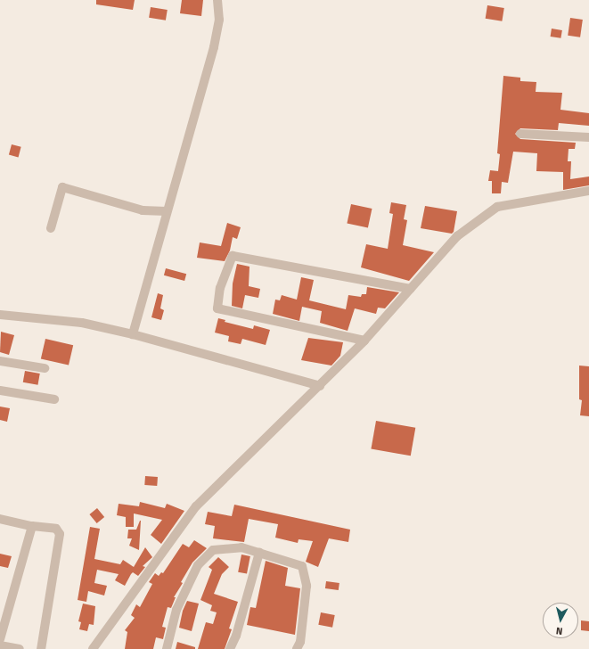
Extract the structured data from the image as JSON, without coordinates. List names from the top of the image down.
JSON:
{
  "north": "bottom"
}
